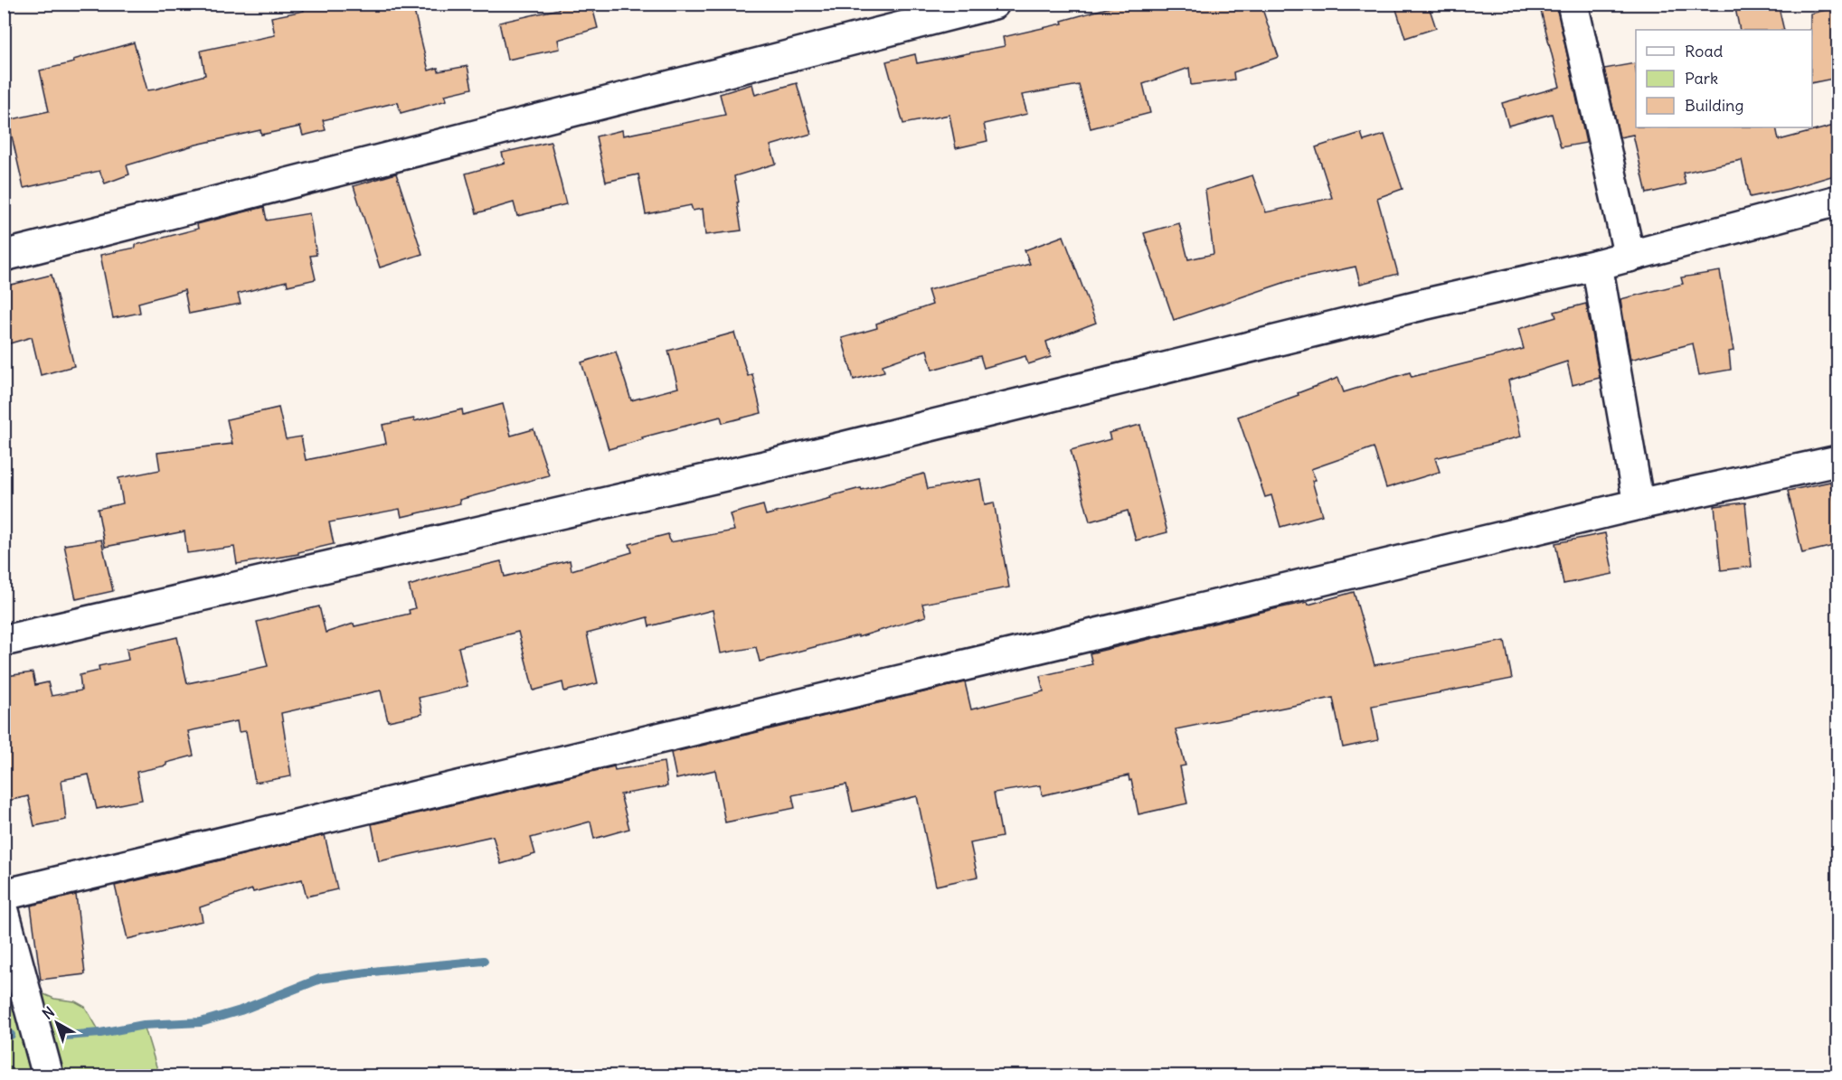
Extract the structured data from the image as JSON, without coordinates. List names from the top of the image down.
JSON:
{
  "legend": ["Road", "Park", "Building"],
  "north": "top left"
}
